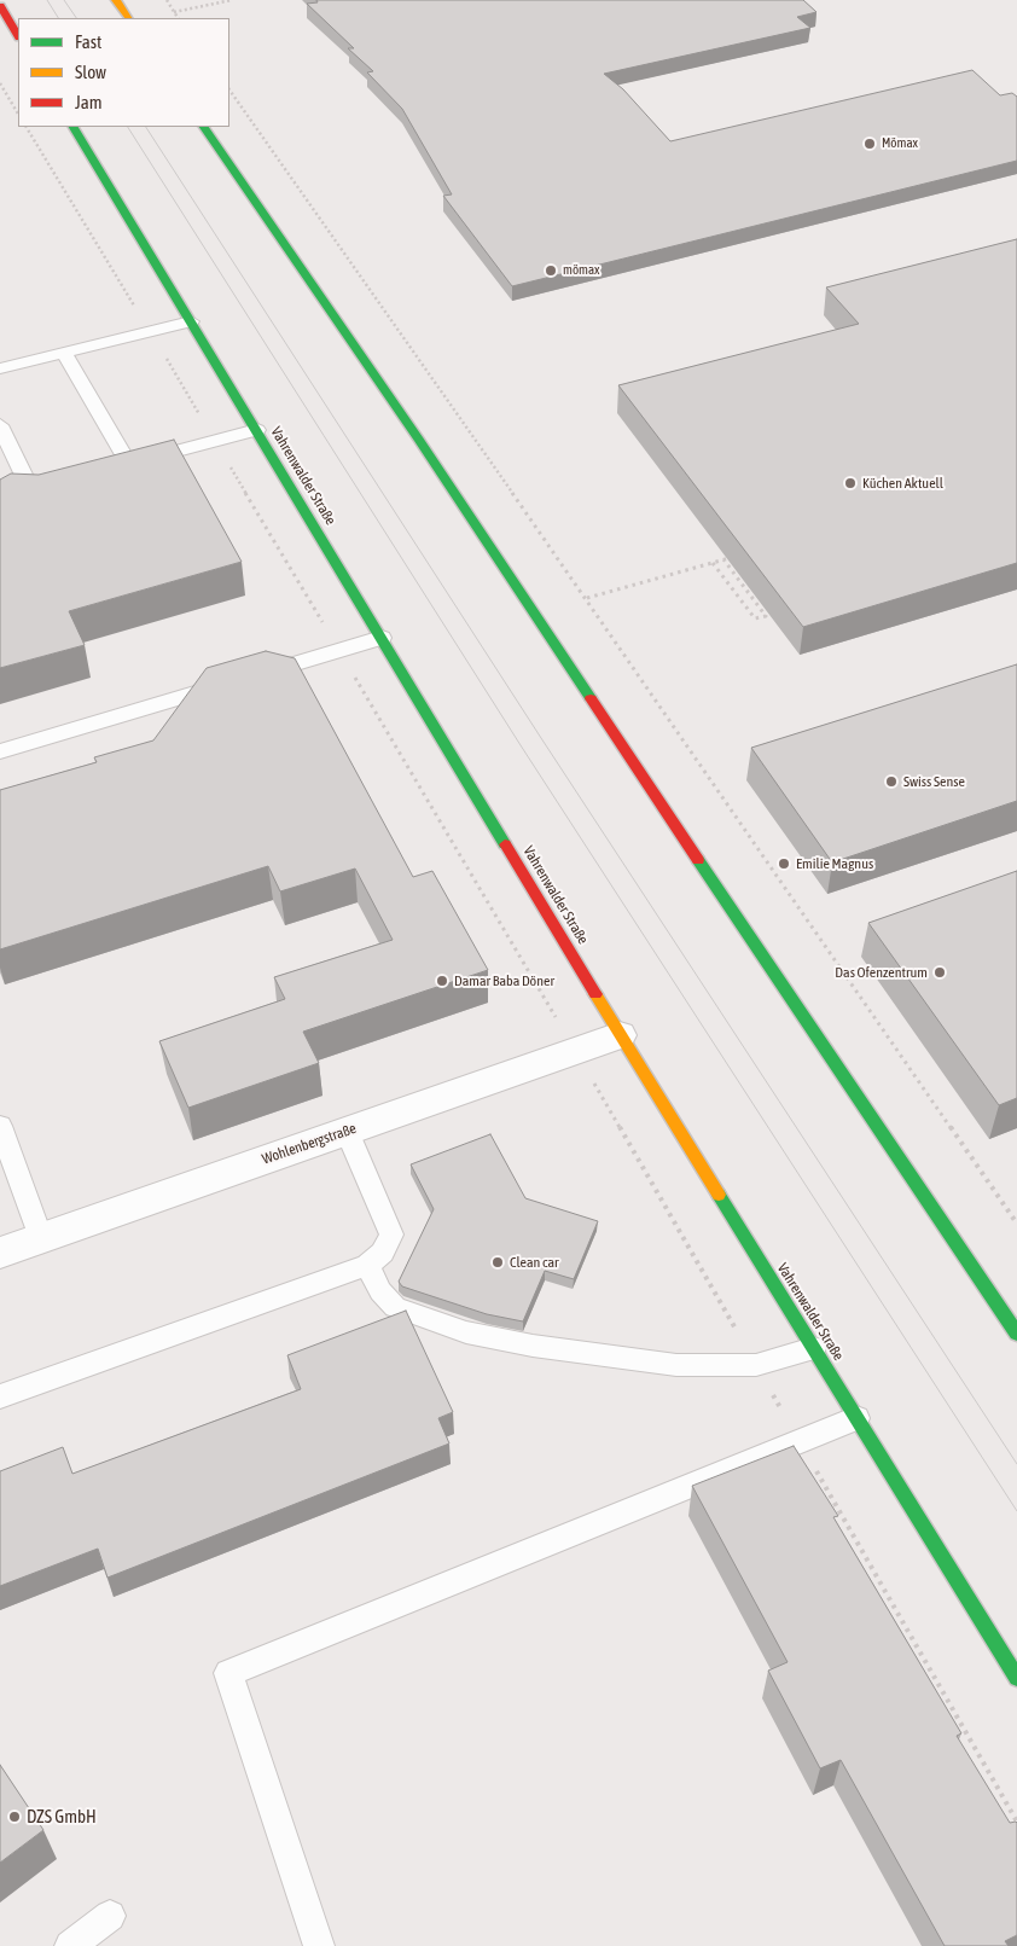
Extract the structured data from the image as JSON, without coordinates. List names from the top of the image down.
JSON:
{
  "streets": {
    "main road": ["Vahrenwalder Straße"],
    "street": ["Wohlenbergstraße"]
  },
  "crossings": [
    ["Vahrenwalder Straße", "Wohlenbergstraße"]
  ],
  "places": [
    "Mömax",
    "mömax",
    "Küchen Aktuell",
    "Swiss Sense",
    "Emilie Magnus",
    "Das Ofenzentrum",
    "Damar Baba Döner",
    "Clean car",
    "DZS GmbH"
  ],
  "legend": ["Fast", "Slow", "Jam"]
}
